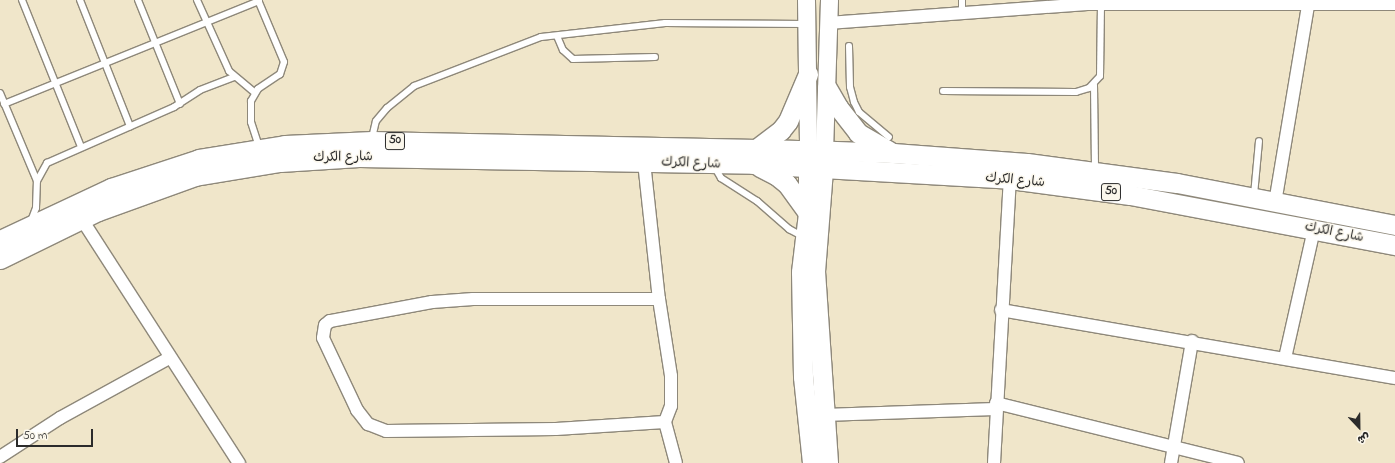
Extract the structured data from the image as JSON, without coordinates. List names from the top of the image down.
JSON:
{
  "streets": {
    "main road": ["50", "شارع الكرك"]
  },
  "scale_bar": "50 m",
  "north": "bottom"
}
